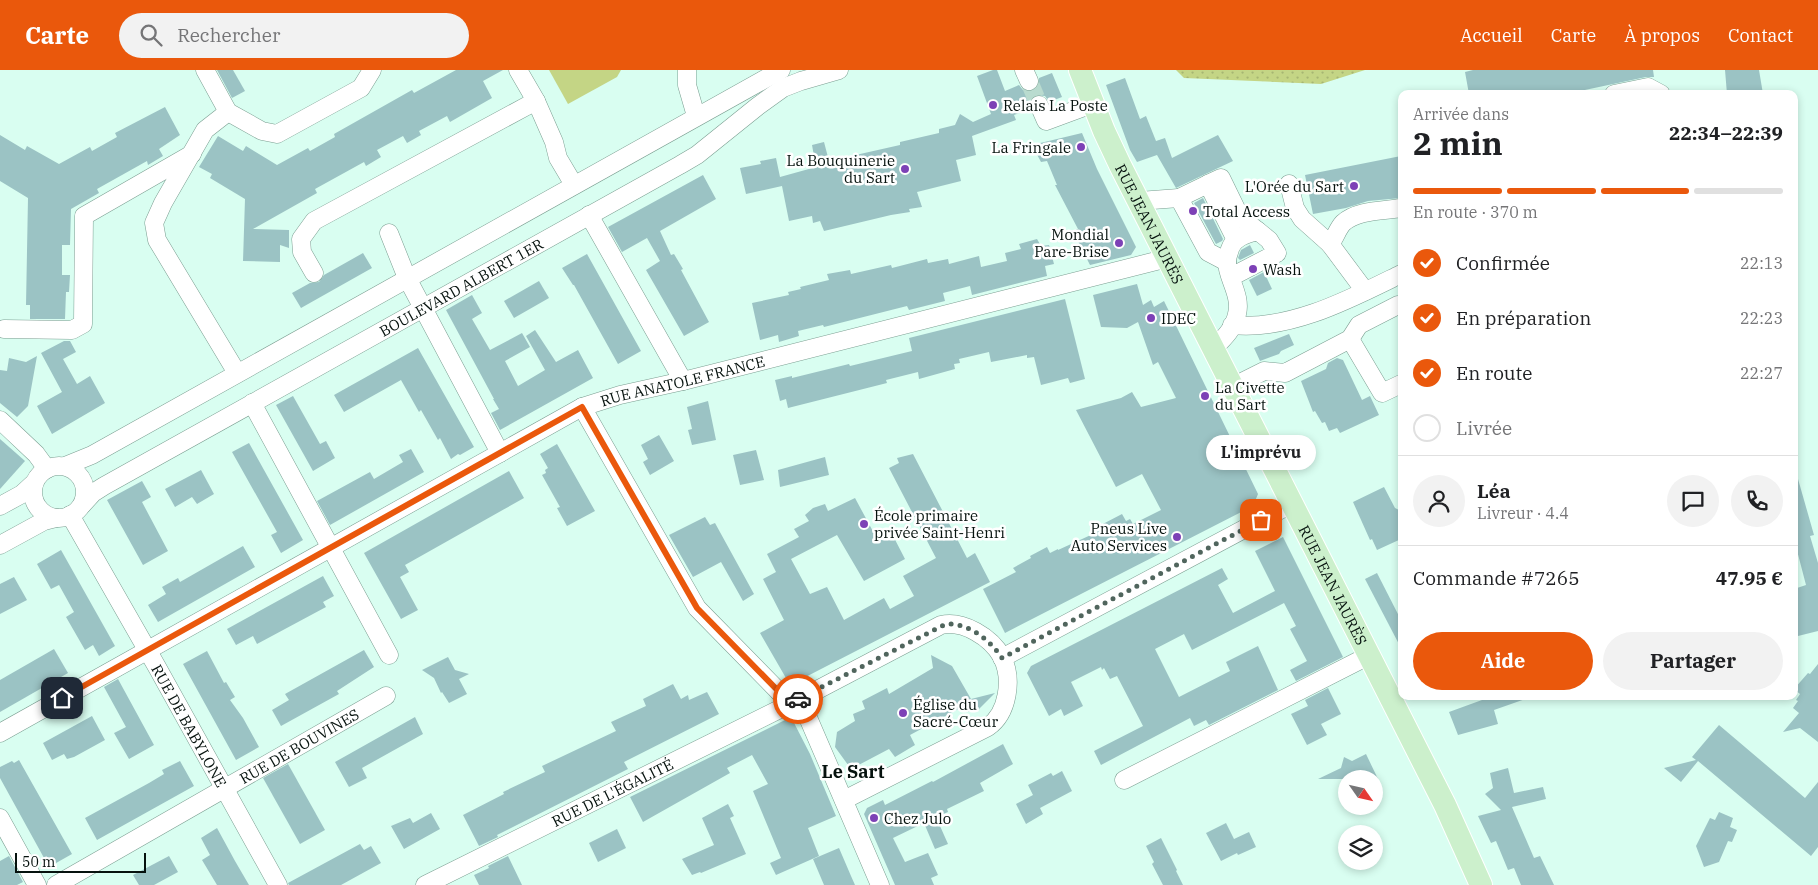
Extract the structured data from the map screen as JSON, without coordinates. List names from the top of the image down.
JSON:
{
  "streets": {
    "main road": ["RUE JEAN JAURÈS"],
    "street": [
      "BOULEVARD ALBERT 1ER",
      "RUE ANATOLE FRANCE",
      "RUE DE BABYLONE",
      "RUE DE BOUVINES",
      "RUE DE L'ÉGALITÉ"
    ]
  },
  "crossings": [
    ["RUE JEAN JAURÈS", "RUE ANATOLE FRANCE"],
    ["BOULEVARD ALBERT 1ER", "RUE DE BABYLONE"],
    ["RUE ANATOLE FRANCE", "RUE DE BABYLONE"],
    ["RUE DE BABYLONE", "RUE DE BOUVINES"]
  ],
  "districts": ["Le Sart"],
  "places": [
    "Relais La Poste",
    "La Fringale",
    "La Bouquinerie du Sart",
    "L'Orée du Sart",
    "Total Access",
    "Mondial Pare-Brise",
    "Wash",
    "IDEC",
    "La Civette du Sart",
    "L'imprévu",
    "École primaire privée Saint-Henri",
    "Pneus Live Auto Services",
    "Église du Sacré-Cœur",
    "Chez Julo"
  ],
  "scale_bar": "50 m",
  "north": "bottom right",
  "page": {
    "header": "Carte",
    "search": "Rechercher",
    "nav": [
      "Accueil",
      "Carte",
      "À propos",
      "Contact"
    ],
    "heading": ["2 min", "Arrivée dans", "22:34–22:39"],
    "panel": [
      "Léa",
      "Livreur · 4.4",
      "Commande #7265",
      "47.95 €"
    ],
    "bar": "En route · 370 m",
    "list": [
      ["Confirmée", "22:13"],
      ["En préparation", "22:23"],
      ["En route", "22:27"],
      "Livrée"
    ],
    "bubble": "L'imprévu",
    "buttons": ["Aide", "Partager"],
    "scale": "50 m"
  }
}
